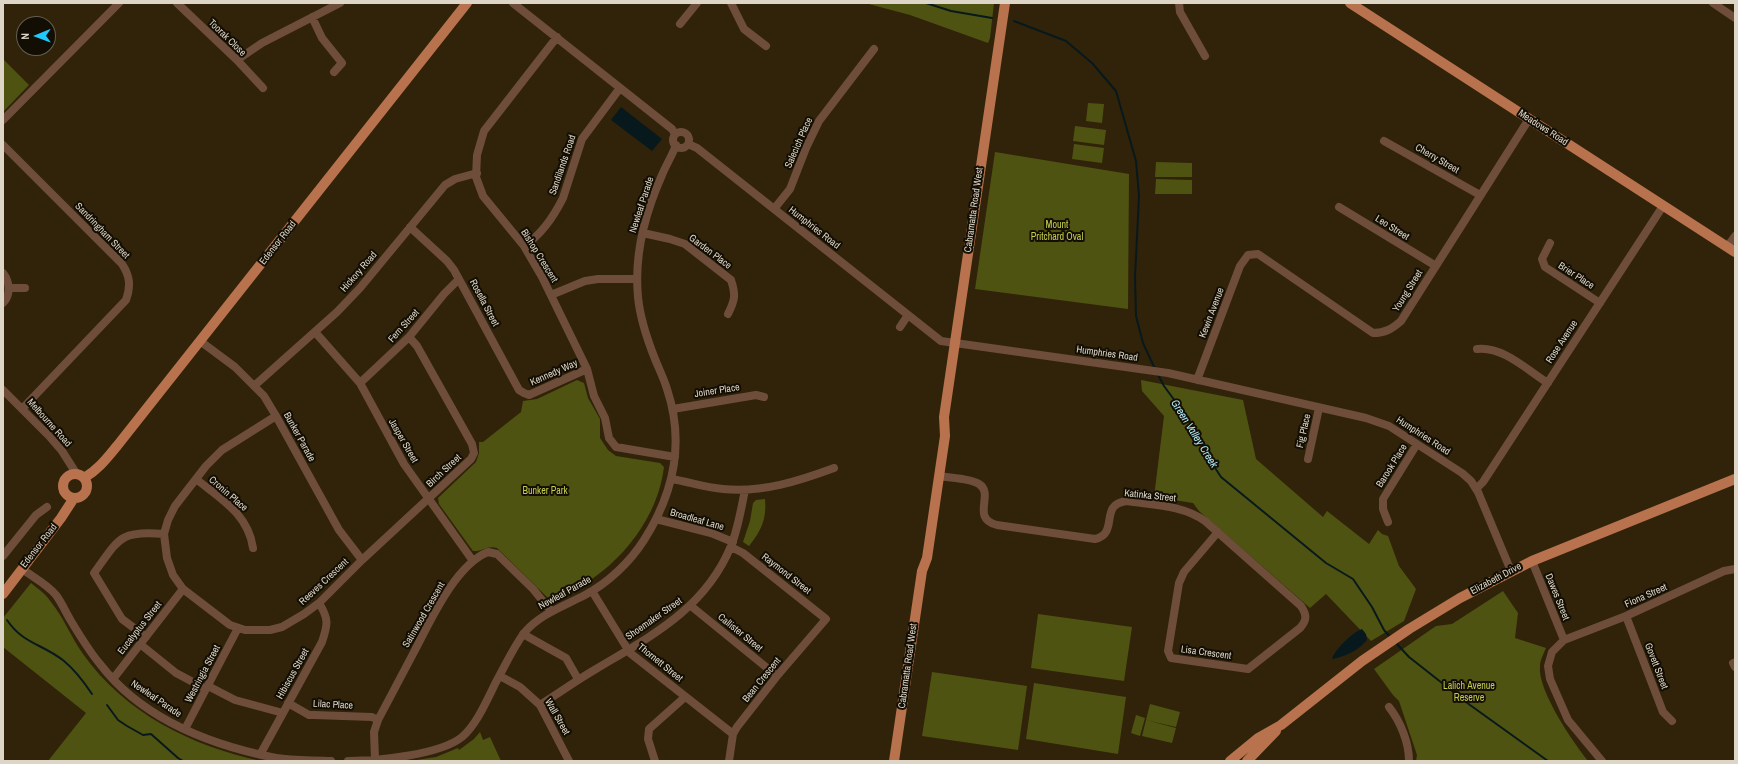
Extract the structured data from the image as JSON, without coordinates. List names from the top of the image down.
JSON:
{
  "streets": {
    "main road": [
      "Meadows Road",
      "Cabramatta Road West",
      "Edensor Road",
      "Elizabeth Drive"
    ],
    "street": [
      "Toorak Close",
      "Salecich Place",
      "Cherry Street",
      "Sandilands Road",
      "Newleaf Parade",
      "Humphries Road",
      "Leo Street",
      "Sandringham Street",
      "Garden Place",
      "Bishop Crescent",
      "Hickory Road",
      "Brier Place",
      "Young Street",
      "Rosella Street",
      "Kewin Avenue",
      "Fern Street",
      "Rose Avenue",
      "Kennedy Way",
      "Joiner Place",
      "Melbourne Road",
      "Fig Place",
      "Bunker Parade",
      "Jasper Street",
      "Barook Place",
      "Birch Street",
      "Cronin Place",
      "Katinka Street",
      "Broadleaf Lane",
      "Raymond Street",
      "Reeves Crescent",
      "Fiona Street",
      "Dawes Street",
      "Satinwood Crescent",
      "Shoemaker Street",
      "Eucalyptus Street",
      "Callister Street",
      "Lisa Crescent",
      "Thornett Street",
      "Govett Street",
      "Westringia Street",
      "Hibiscus Street",
      "Bean Crescent",
      "Lilac Place",
      "Wall Street"
    ]
  },
  "crossings": [
    ["Meadows Road", "Young Street"],
    ["Meadows Road", "Rose Avenue"],
    ["Salecich Place", "Humphries Road"],
    ["Cherry Street", "Young Street"],
    ["Sandilands Road", "Bishop Crescent"],
    ["Newleaf Parade", "Humphries Road"],
    ["Newleaf Parade", "Edensor Road"],
    ["Newleaf Parade", "Garden Place"],
    ["Newleaf Parade", "Bishop Crescent"],
    ["Newleaf Parade", "Joiner Place"],
    ["Newleaf Parade", "Broadleaf Lane"],
    ["Newleaf Parade", "Satinwood Crescent"],
    ["Newleaf Parade", "Eucalyptus Street"],
    ["Newleaf Parade", "Thornett Street"],
    ["Newleaf Parade", "Westringia Street"],
    ["Newleaf Parade", "Hibiscus Street"],
    ["Newleaf Parade", "Wall Street"],
    ["Cabramatta Road West", "Humphries Road"],
    ["Cabramatta Road West", "Katinka Street"],
    ["Humphries Road", "Kewin Avenue"],
    ["Humphries Road", "Rose Avenue"],
    ["Humphries Road", "Fig Place"],
    ["Humphries Road", "Barook Place"],
    ["Humphries Road", "Elizabeth Drive"],
    ["Leo Street", "Young Street"],
    ["Sandringham Street", "Melbourne Road"],
    ["Edensor Road", "Melbourne Road"],
    ["Edensor Road", "Bunker Parade"],
    ["Bishop Crescent", "Hickory Road"],
    ["Bishop Crescent", "Kennedy Way"],
    ["Hickory Road", "Rosella Street"],
    ["Hickory Road", "Bunker Parade"],
    ["Hickory Road", "Jasper Street"],
    ["Brier Place", "Rose Avenue"],
    ["Young Street", "Kewin Avenue"],
    ["Rosella Street", "Fern Street"],
    ["Rosella Street", "Kennedy Way"],
    ["Fern Street", "Jasper Street"],
    ["Fern Street", "Birch Street"],
    ["Bunker Parade", "Birch Street"],
    ["Bunker Parade", "Reeves Crescent"],
    ["Jasper Street", "Birch Street"],
    ["Jasper Street", "Satinwood Crescent"],
    ["Birch Street", "Reeves Crescent"],
    ["Cronin Place", "Reeves Crescent"],
    ["Katinka Street", "Lisa Crescent"],
    ["Broadleaf Lane", "Raymond Street"],
    ["Broadleaf Lane", "Shoemaker Street"],
    ["Raymond Street", "Shoemaker Street"],
    ["Raymond Street", "Bean Crescent"],
    ["Elizabeth Drive", "Dawes Street"],
    ["Reeves Crescent", "Eucalyptus Street"],
    ["Reeves Crescent", "Westringia Street"],
    ["Reeves Crescent", "Hibiscus Street"],
    ["Fiona Street", "Dawes Street"],
    ["Fiona Street", "Govett Street"],
    ["Satinwood Crescent", "Lilac Place"],
    ["Shoemaker Street", "Callister Street"],
    ["Shoemaker Street", "Thornett Street"],
    ["Shoemaker Street", "Wall Street"],
    ["Callister Street", "Bean Crescent"],
    ["Thornett Street", "Bean Crescent"],
    ["Hibiscus Street", "Lilac Place"]
  ],
  "water": ["Green Valley Creek"],
  "parks": ["Mount Pritchard Oval", "Bunker Park", "Lalich Avenue Reserve"],
  "north": "left"
}
